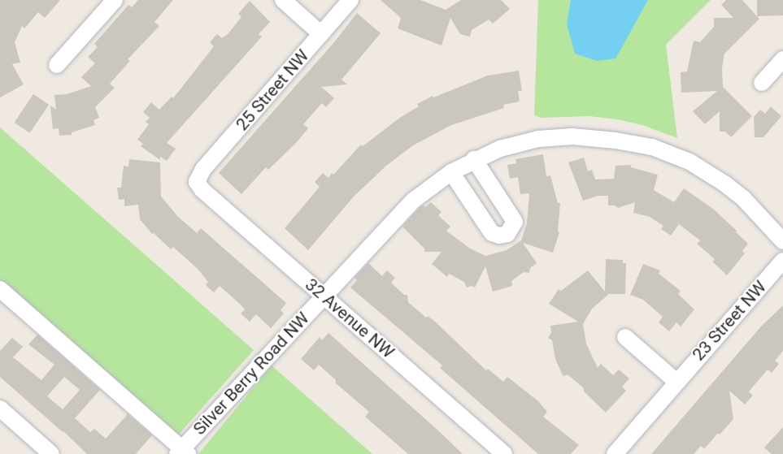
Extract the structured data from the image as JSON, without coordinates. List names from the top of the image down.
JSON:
{
  "streets": {
    "street": [
      "25 Street NW",
      "32 Avenue NW",
      "23 Street NW",
      "Silver Berry Road NW"
    ]
  },
  "crossings": [
    ["25 Street NW", "32 Avenue NW"],
    ["32 Avenue NW", "Silver Berry Road NW"]
  ]
}
